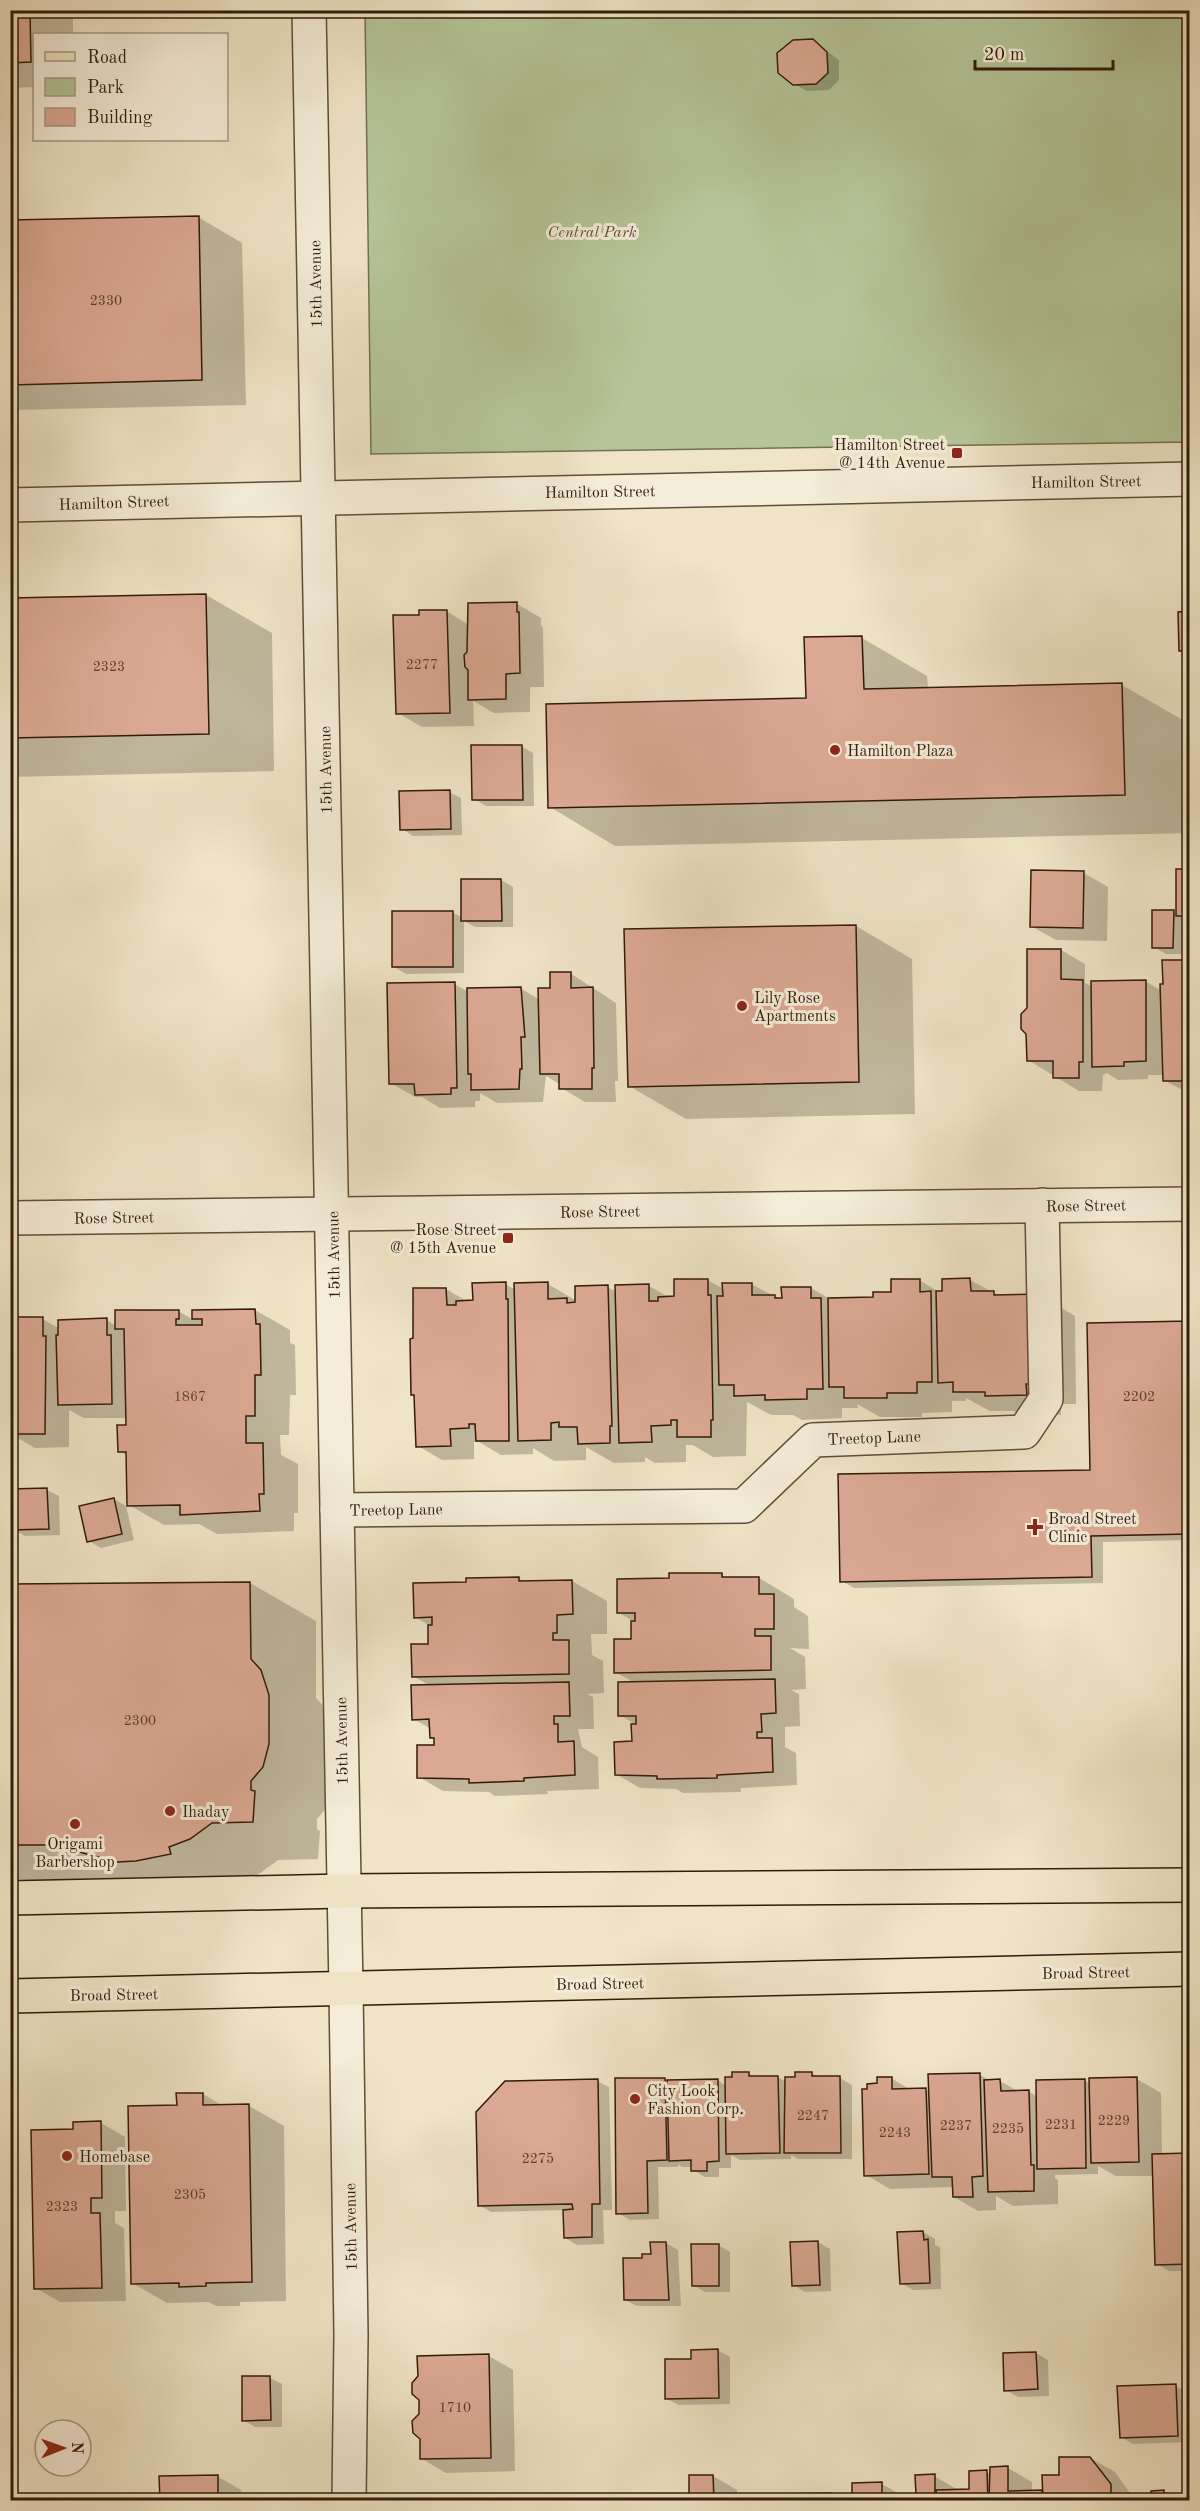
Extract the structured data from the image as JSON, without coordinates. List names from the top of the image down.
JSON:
{
  "streets": {
    "main road": ["Broad Street"],
    "street": [
      "15th Avenue",
      "Hamilton Street",
      "Rose Street",
      "Treetop Lane"
    ]
  },
  "crossings": [
    ["15th Avenue", "Hamilton Street"],
    ["15th Avenue", "Rose Street"],
    ["15th Avenue", "Treetop Lane"],
    ["15th Avenue", "Broad Street"],
    ["Rose Street", "Treetop Lane"]
  ],
  "parks": ["Central Park"],
  "places": {
    "transit": ["Hamilton Street @ 14th Avenue", "Rose Street @ 15th Avenue"],
    "other": [
      "Hamilton Plaza",
      "Lily Rose Apartments",
      "Ihaday",
      "Origami Barbershop",
      "City Look Fashion Corp.",
      "Homebase"
    ],
    "health": ["Broad Street Clinic"]
  },
  "house_numbers": [
    "2330",
    "2277",
    "2323",
    "1867",
    "2202",
    "2300",
    "2247",
    "2229",
    "2231",
    "2237",
    "2235",
    "2243",
    "2275",
    "2305",
    "2323",
    "1710"
  ],
  "legend": ["Road", "Park", "Building"],
  "scale_bar": "20 m",
  "north": "right"
}
